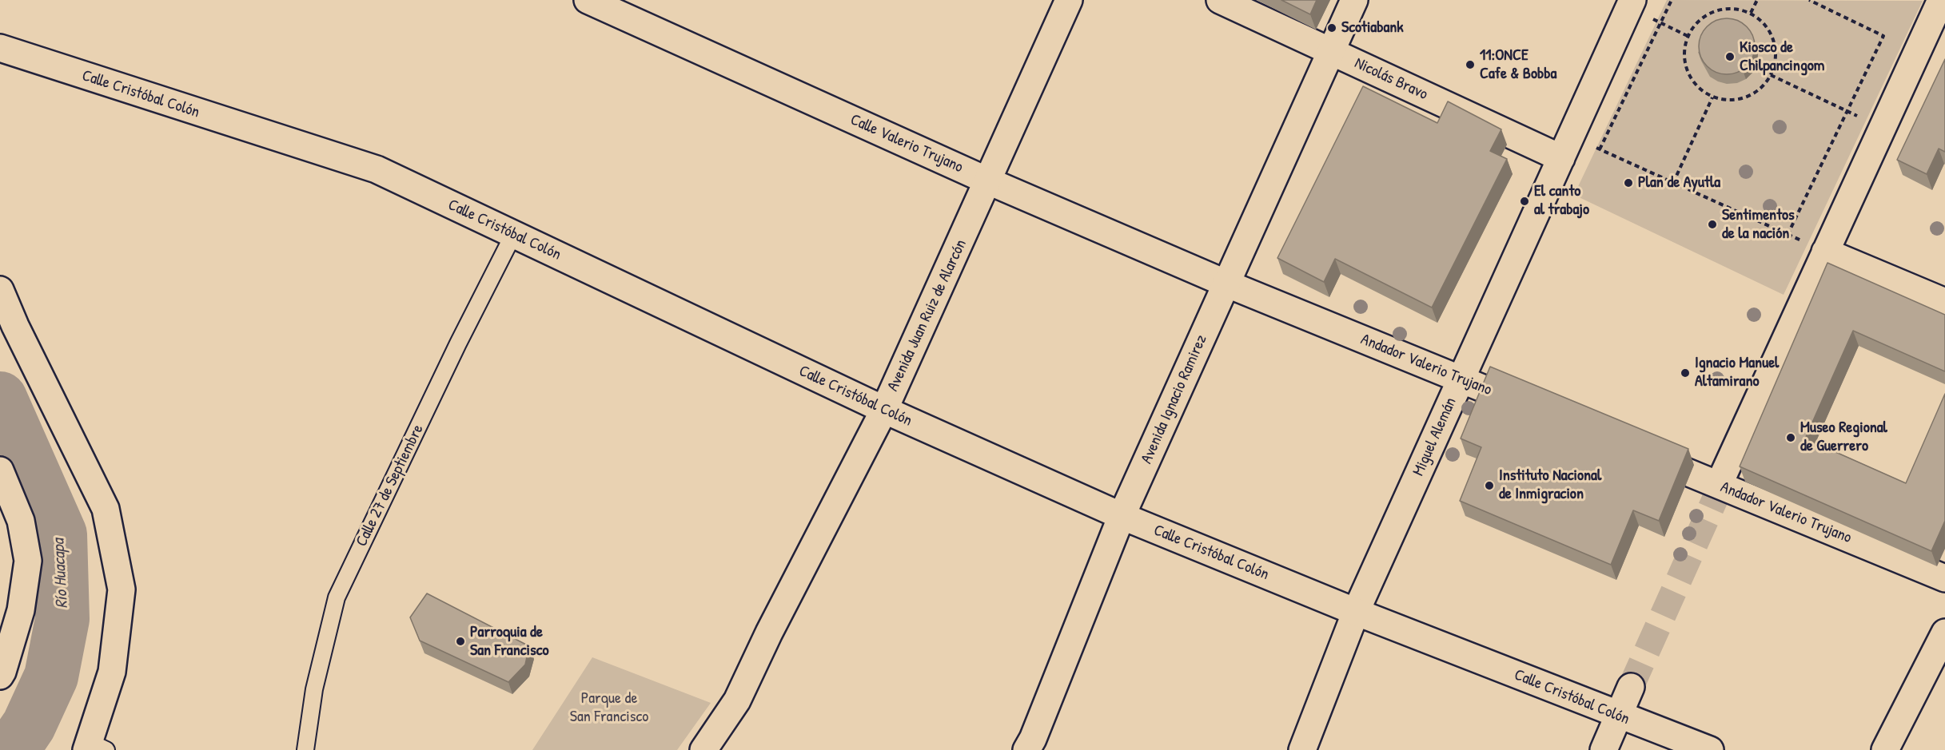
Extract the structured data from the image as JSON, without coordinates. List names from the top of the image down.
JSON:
{
  "streets": {
    "street": [
      "Nicolás Bravo",
      "Calle Cristóbal Colón",
      "Calle Valerio Trujano",
      "Avenida Juan Ruiz de Alarcón",
      "Andador Valerio Trujano",
      "Avenida Ignacio Ramirez",
      "Miguel Alemán"
    ],
    "lane": ["Calle 27 de Septiembre"]
  },
  "crossings": [
    ["Nicolás Bravo", "Avenida Ignacio Ramirez"],
    ["Nicolás Bravo", "Miguel Alemán"],
    ["Calle Cristóbal Colón", "Avenida Juan Ruiz de Alarcón"],
    ["Calle Cristóbal Colón", "Avenida Ignacio Ramirez"],
    ["Calle Cristóbal Colón", "Miguel Alemán"],
    ["Calle Cristóbal Colón", "Calle 27 de Septiembre"],
    ["Calle Valerio Trujano", "Avenida Juan Ruiz de Alarcón"],
    ["Calle Valerio Trujano", "Andador Valerio Trujano"],
    ["Calle Valerio Trujano", "Avenida Ignacio Ramirez"],
    ["Andador Valerio Trujano", "Avenida Ignacio Ramirez"],
    ["Andador Valerio Trujano", "Miguel Alemán"]
  ],
  "water": ["Río Huacapa"],
  "parks": ["Parque de San Francisco"],
  "places": [
    "Scotiabank",
    "Kiosco de Chilpancingom",
    "11:ONCE Cafe & Bobba",
    "Plan de Ayutla",
    "El canto al trabajo",
    "Sentimentos de la nación",
    "Ignacio Manuel Altamirano",
    "Museo Regional de Guerrero",
    "Instituto Nacional de Inmigracion",
    "Parroquia de San Francisco"
  ]
}
